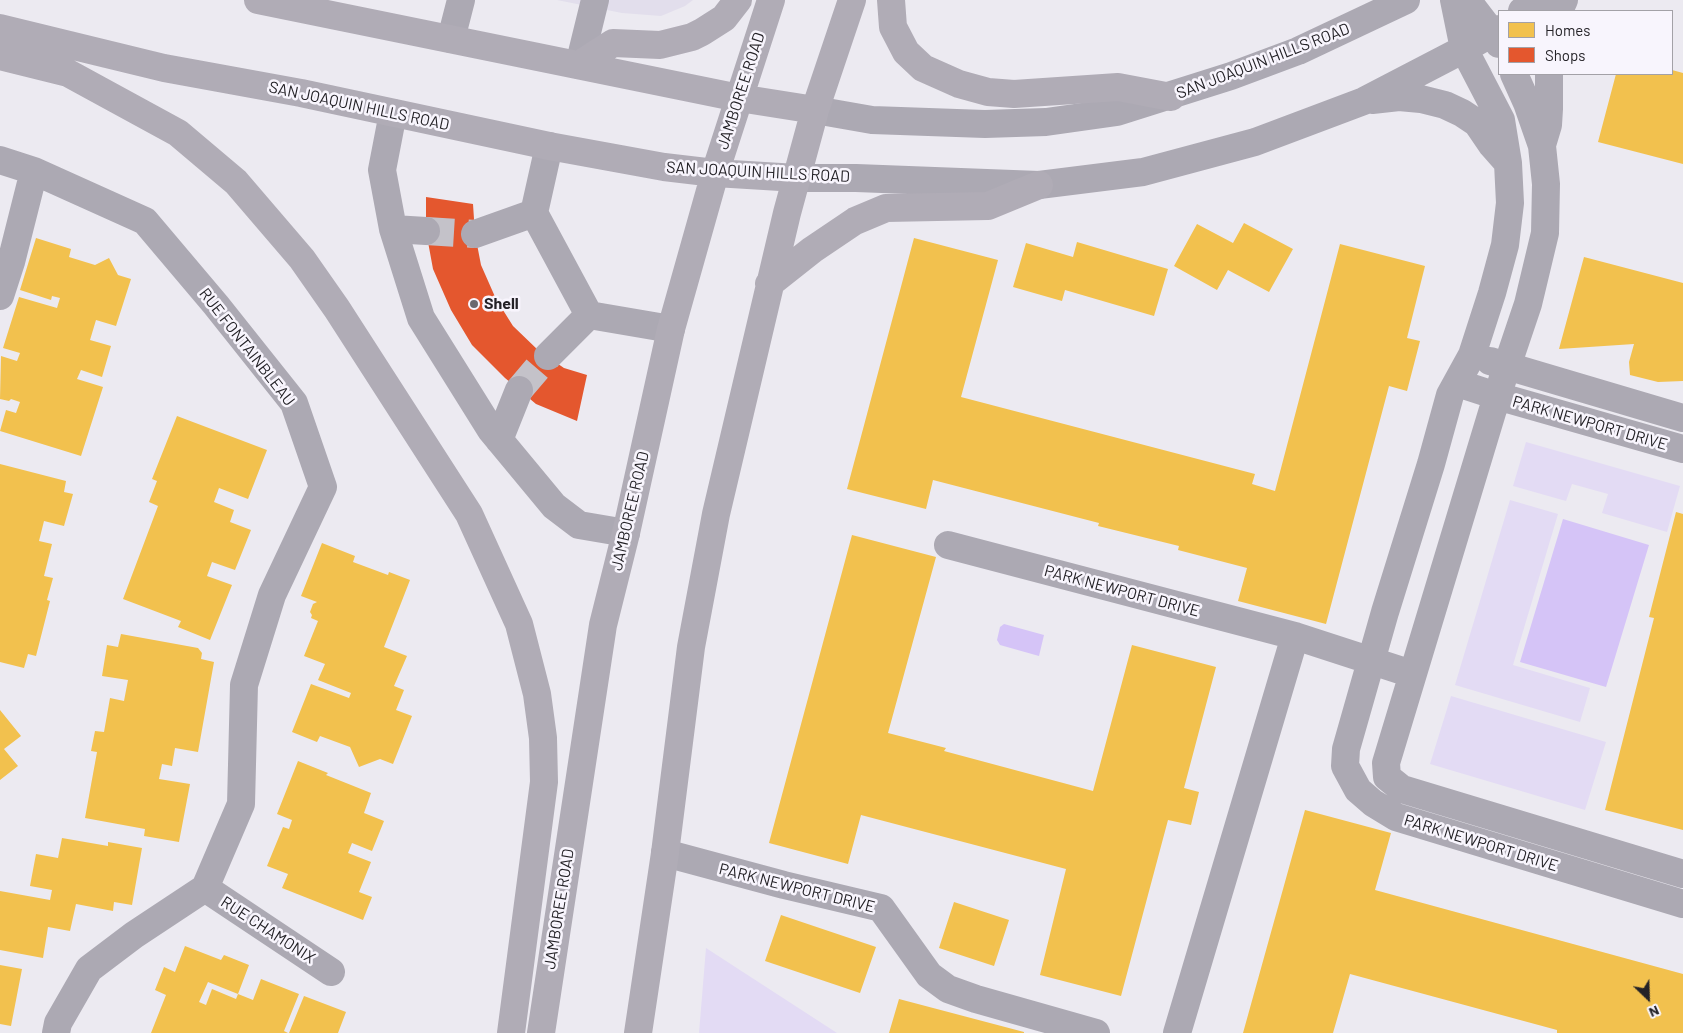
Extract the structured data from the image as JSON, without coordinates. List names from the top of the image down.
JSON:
{
  "streets": {
    "main road": ["SAN JOAQUIN HILLS ROAD", "JAMBOREE ROAD"],
    "street": ["RUE FONTAINBLEAU", "PARK NEWPORT DRIVE", "RUE CHAMONIX"]
  },
  "crossings": [
    ["SAN JOAQUIN HILLS ROAD", "JAMBOREE ROAD"],
    ["SAN JOAQUIN HILLS ROAD", "PARK NEWPORT DRIVE"],
    ["RUE FONTAINBLEAU", "RUE CHAMONIX"]
  ],
  "places": ["Shell"],
  "legend": ["Homes", "Shops"],
  "north": "bottom right"
}
